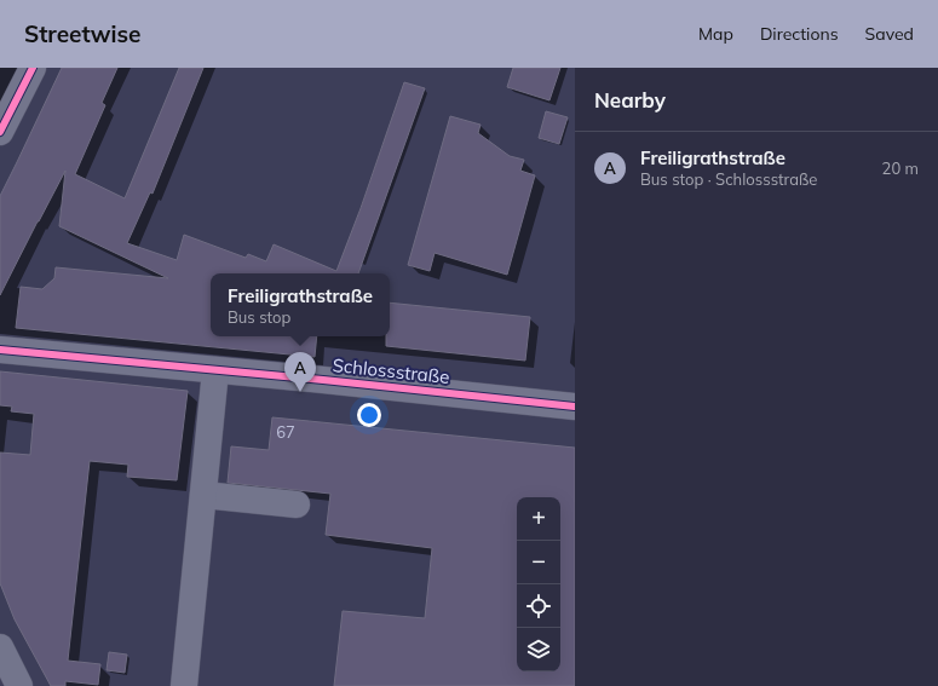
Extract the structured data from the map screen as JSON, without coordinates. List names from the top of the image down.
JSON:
{
  "streets": {
    "street": ["Schlossstraße"]
  },
  "house_numbers": ["67"],
  "page": {
    "header": "Streetwise",
    "nav": ["Map", "Directions", "Saved"],
    "heading": "Nearby",
    "list": [
      {
        "mark": "A",
        "name": "Freiligrathstraße",
        "note": "Bus stop · Schlossstraße",
        "value": "20 m"
      }
    ],
    "popup": ["Freiligrathstraße", "Bus stop"],
    "pins": "A",
    "map_buttons": ["+", "−"]
  }
}
